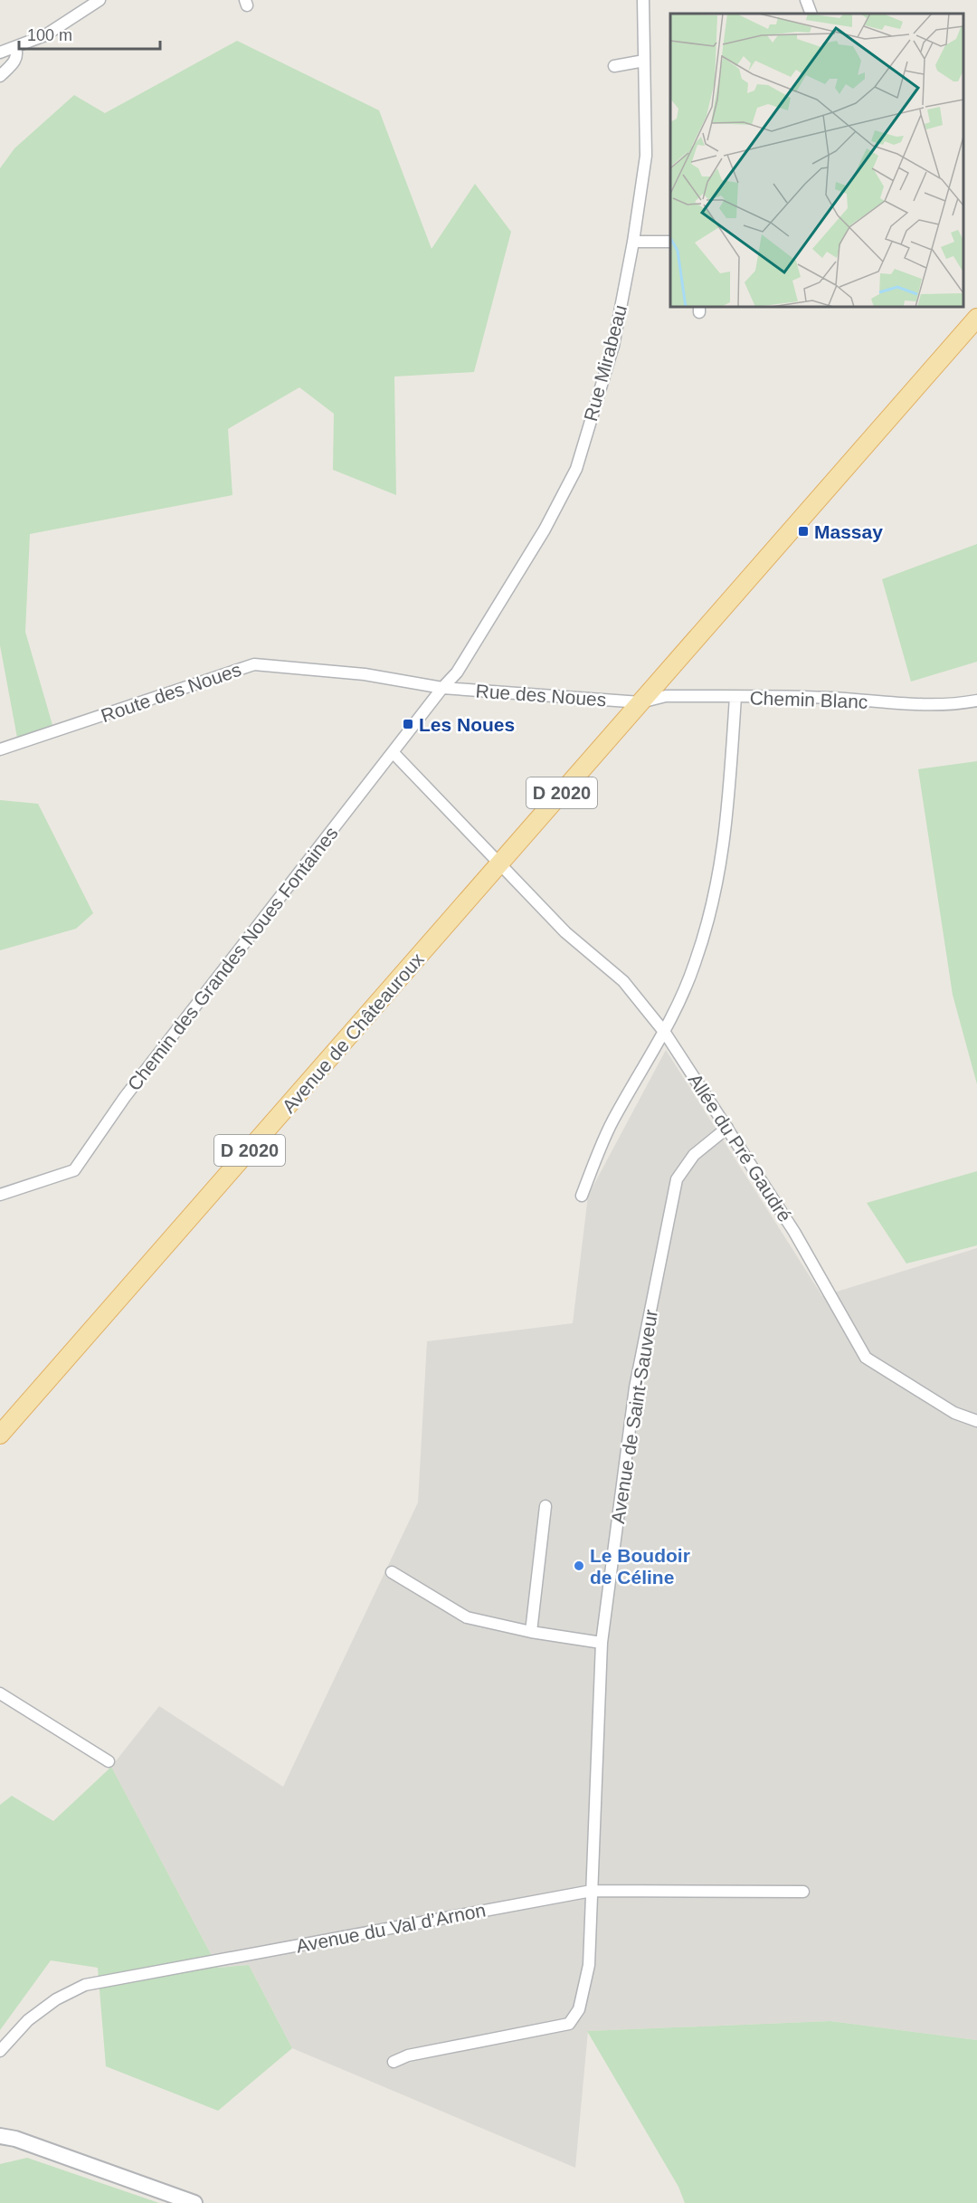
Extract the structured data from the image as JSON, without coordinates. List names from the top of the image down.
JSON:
{
  "streets": {
    "main road": ["D 2020", "Avenue de Châteauroux"],
    "street": [
      "Rue Mirabeau",
      "Route des Noues",
      "Rue des Noues",
      "Chemin Blanc",
      "Chemin des Grandes Noues Fontaines",
      "Allée du Pré Gaudré",
      "Avenue de Saint-Sauveur",
      "Avenue du Val d’Arnon"
    ]
  },
  "crossings": [
    ["Rue Mirabeau", "Route des Noues"],
    ["Rue Mirabeau", "Rue des Noues"],
    ["Rue Mirabeau", "Chemin des Grandes Noues Fontaines"],
    ["Route des Noues", "Rue des Noues"],
    ["Route des Noues", "Chemin des Grandes Noues Fontaines"],
    ["Rue des Noues", "Chemin Blanc"],
    ["Rue des Noues", "D 2020"],
    ["Rue des Noues", "Chemin des Grandes Noues Fontaines"],
    ["Rue des Noues", "Avenue de Châteauroux"],
    ["Chemin Blanc", "D 2020"],
    ["Chemin Blanc", "Avenue de Châteauroux"],
    ["D 2020", "Avenue de Châteauroux"],
    ["Chemin des Grandes Noues Fontaines", "Allée du Pré Gaudré"],
    ["Avenue de Châteauroux", "Allée du Pré Gaudré"],
    ["Allée du Pré Gaudré", "Avenue de Saint-Sauveur"],
    ["Avenue de Saint-Sauveur", "Avenue du Val d’Arnon"]
  ],
  "places": {
    "transit": ["Massay", "Les Noues"],
    "other": ["Le Boudoir de Céline"]
  },
  "scale_bar": "100 m"
}
